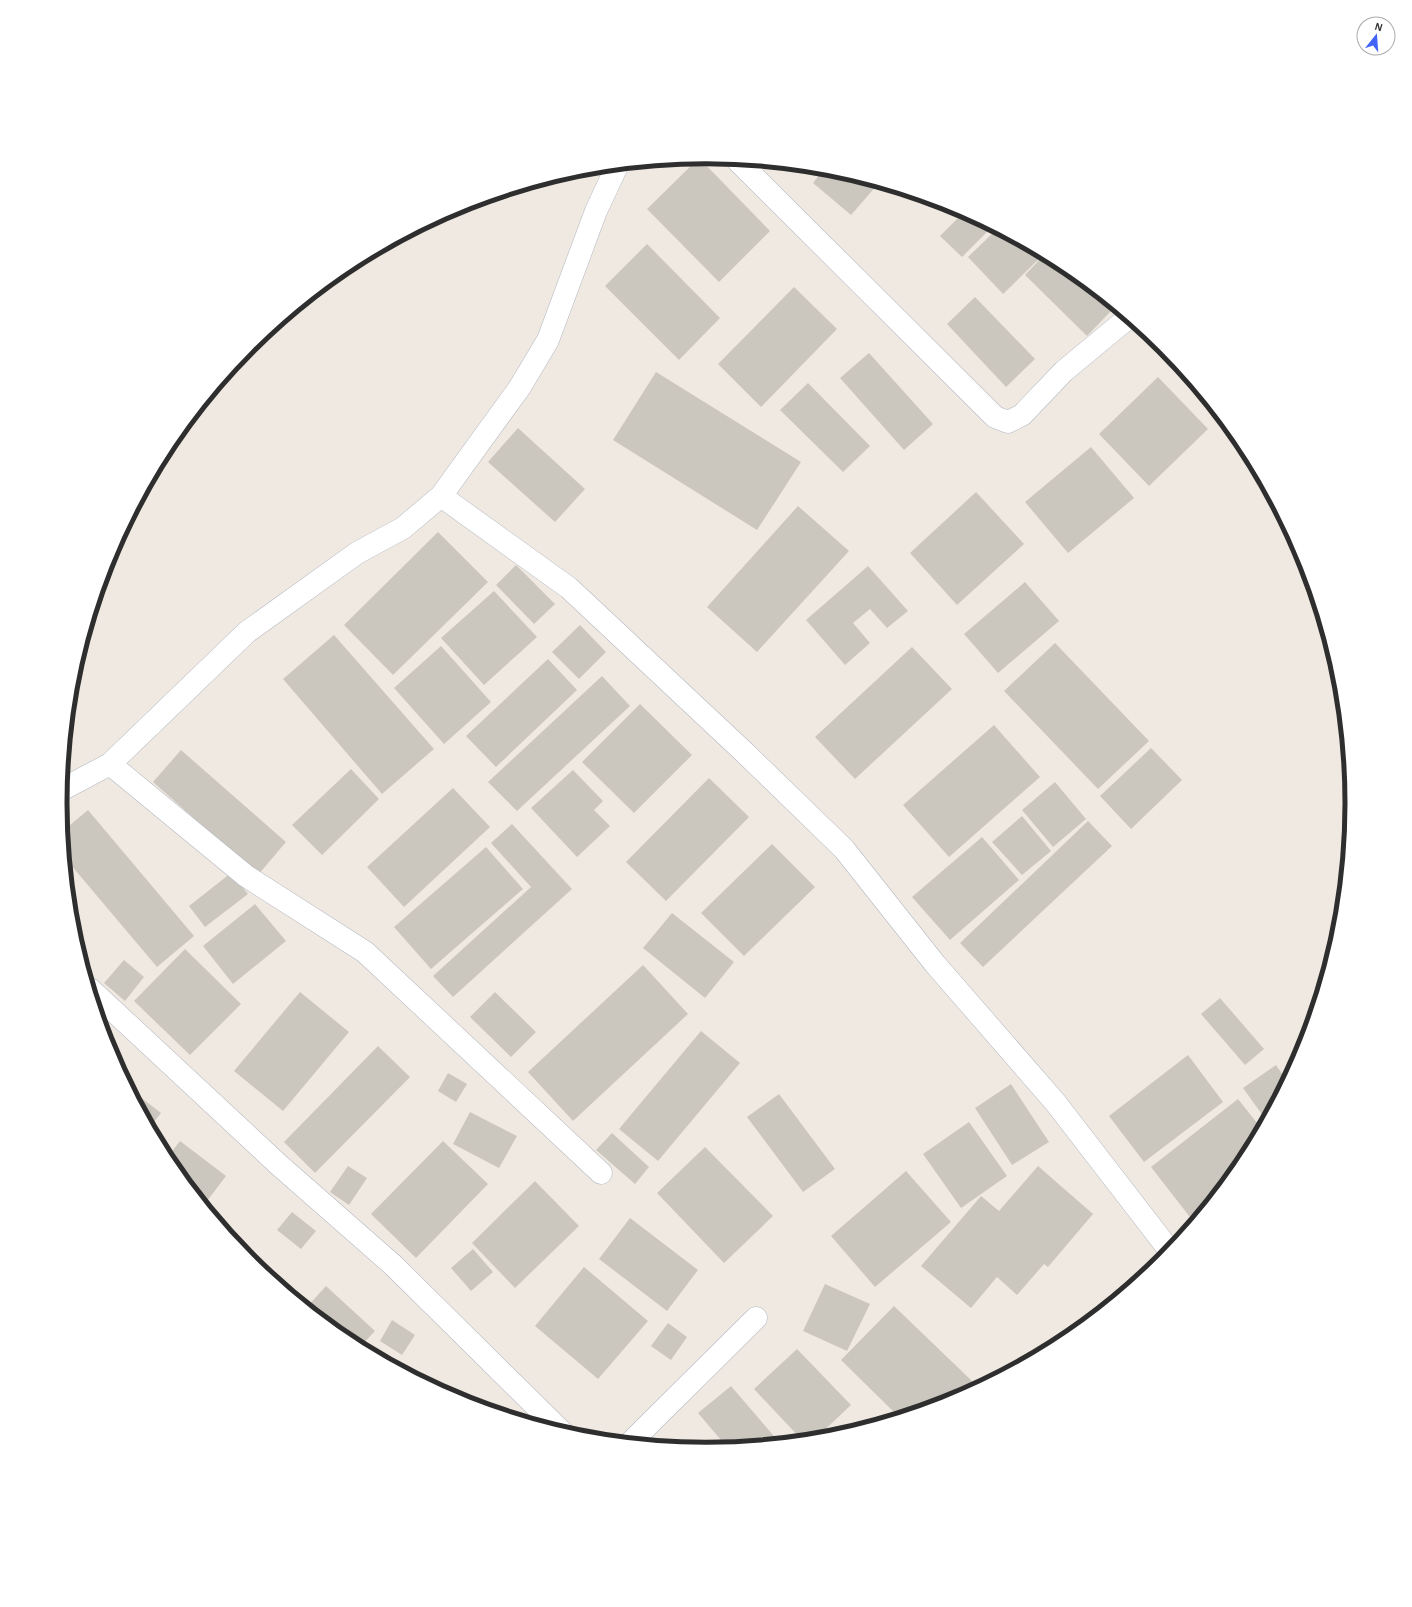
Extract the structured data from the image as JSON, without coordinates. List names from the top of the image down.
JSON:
{
  "north": "top"
}
